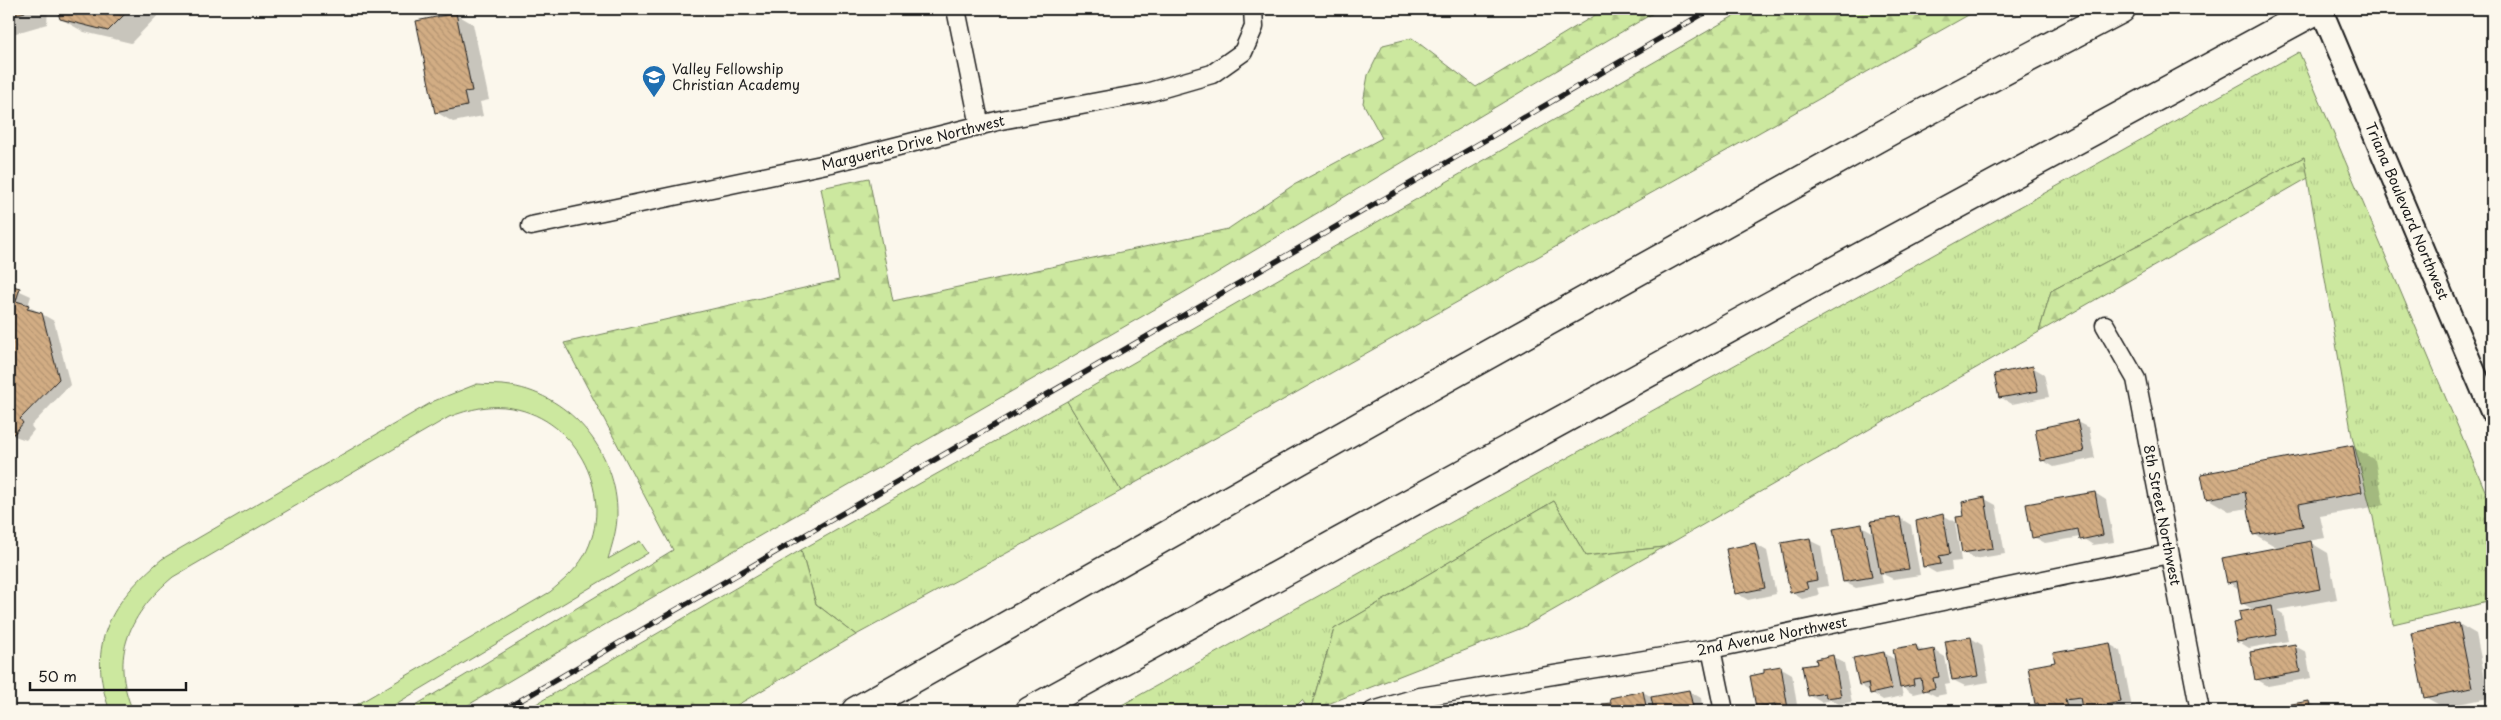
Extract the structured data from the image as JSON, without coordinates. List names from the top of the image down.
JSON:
{
  "streets": {
    "street": [
      "Marguerite Drive Northwest",
      "Triana Boulevard Northwest",
      "8th Street Northwest",
      "2nd Avenue Northwest"
    ]
  },
  "crossings": [
    ["8th Street Northwest", "2nd Avenue Northwest"]
  ],
  "places": {
    "school or university": ["Valley Fellowship Christian Academy"]
  },
  "scale_bar": "50 m"
}
